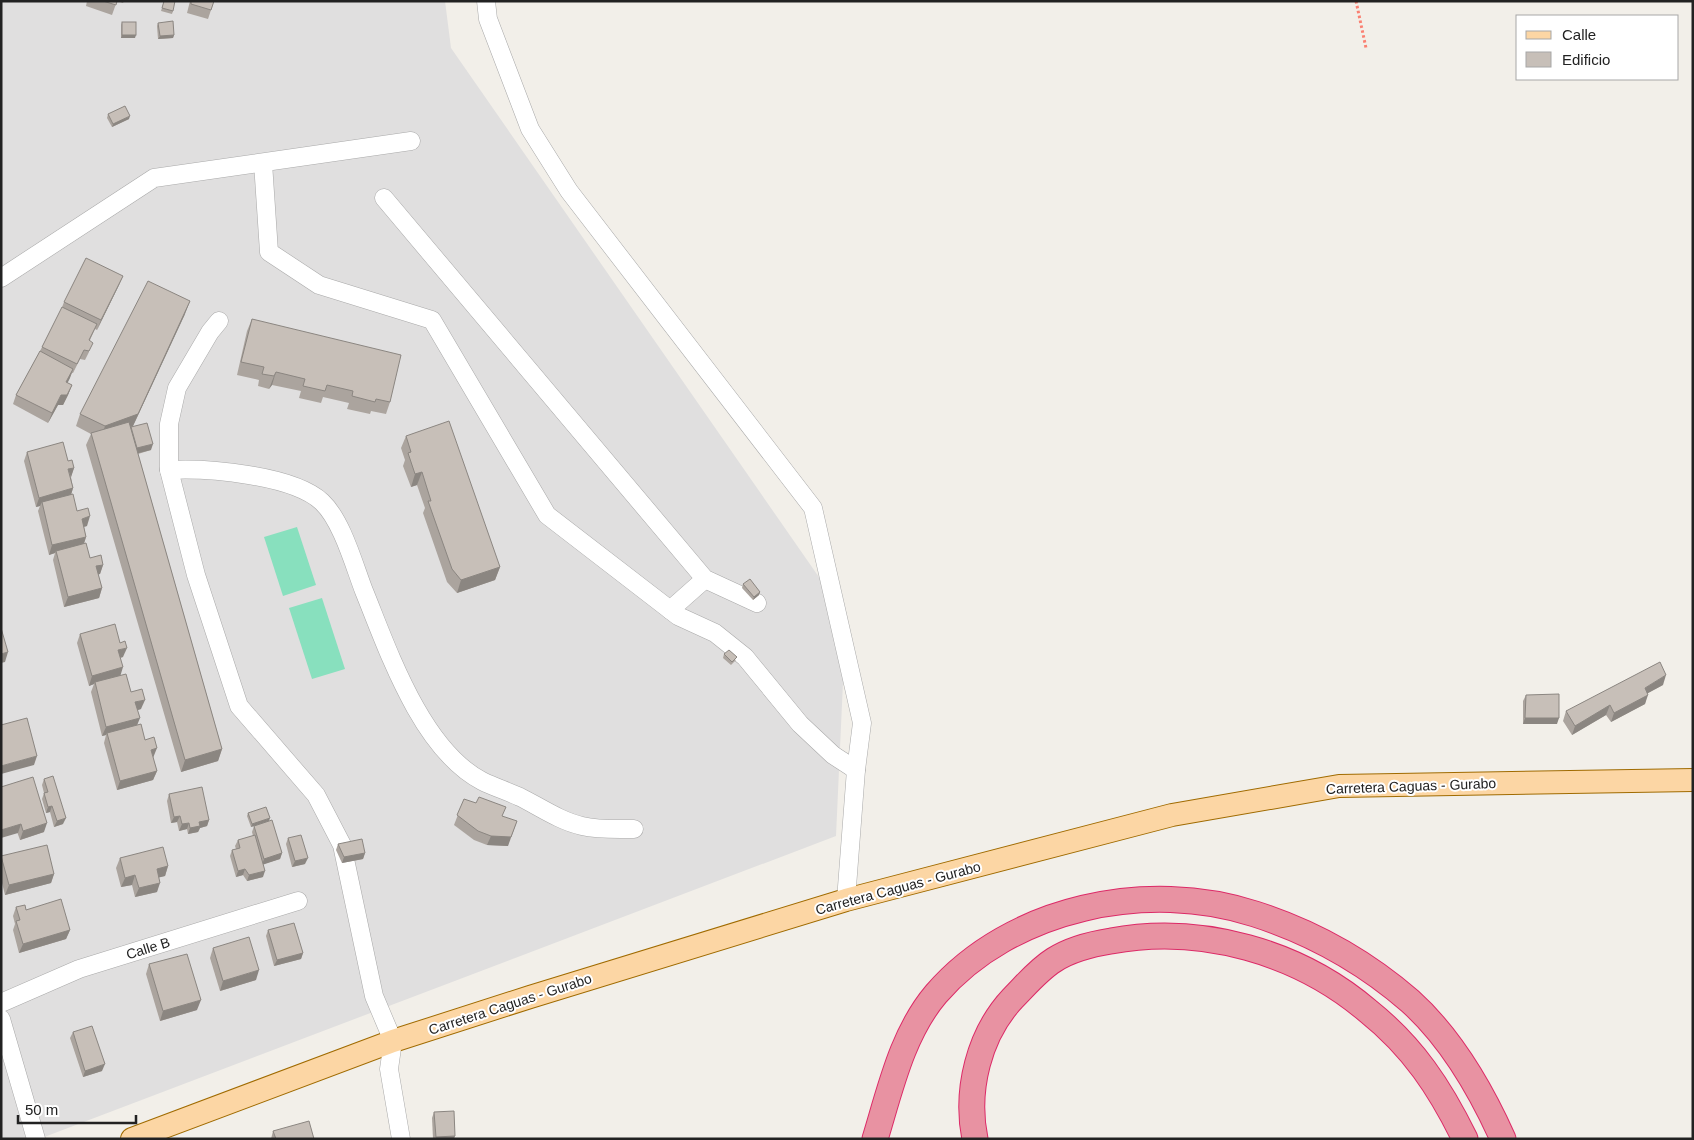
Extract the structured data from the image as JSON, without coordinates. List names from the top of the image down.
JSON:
{
  "streets": {
    "main road": ["Carretera Caguas - Gurabo"],
    "street": ["Calle B"]
  },
  "legend": ["Calle", "Edificio"],
  "scale_bar": "50 m"
}
